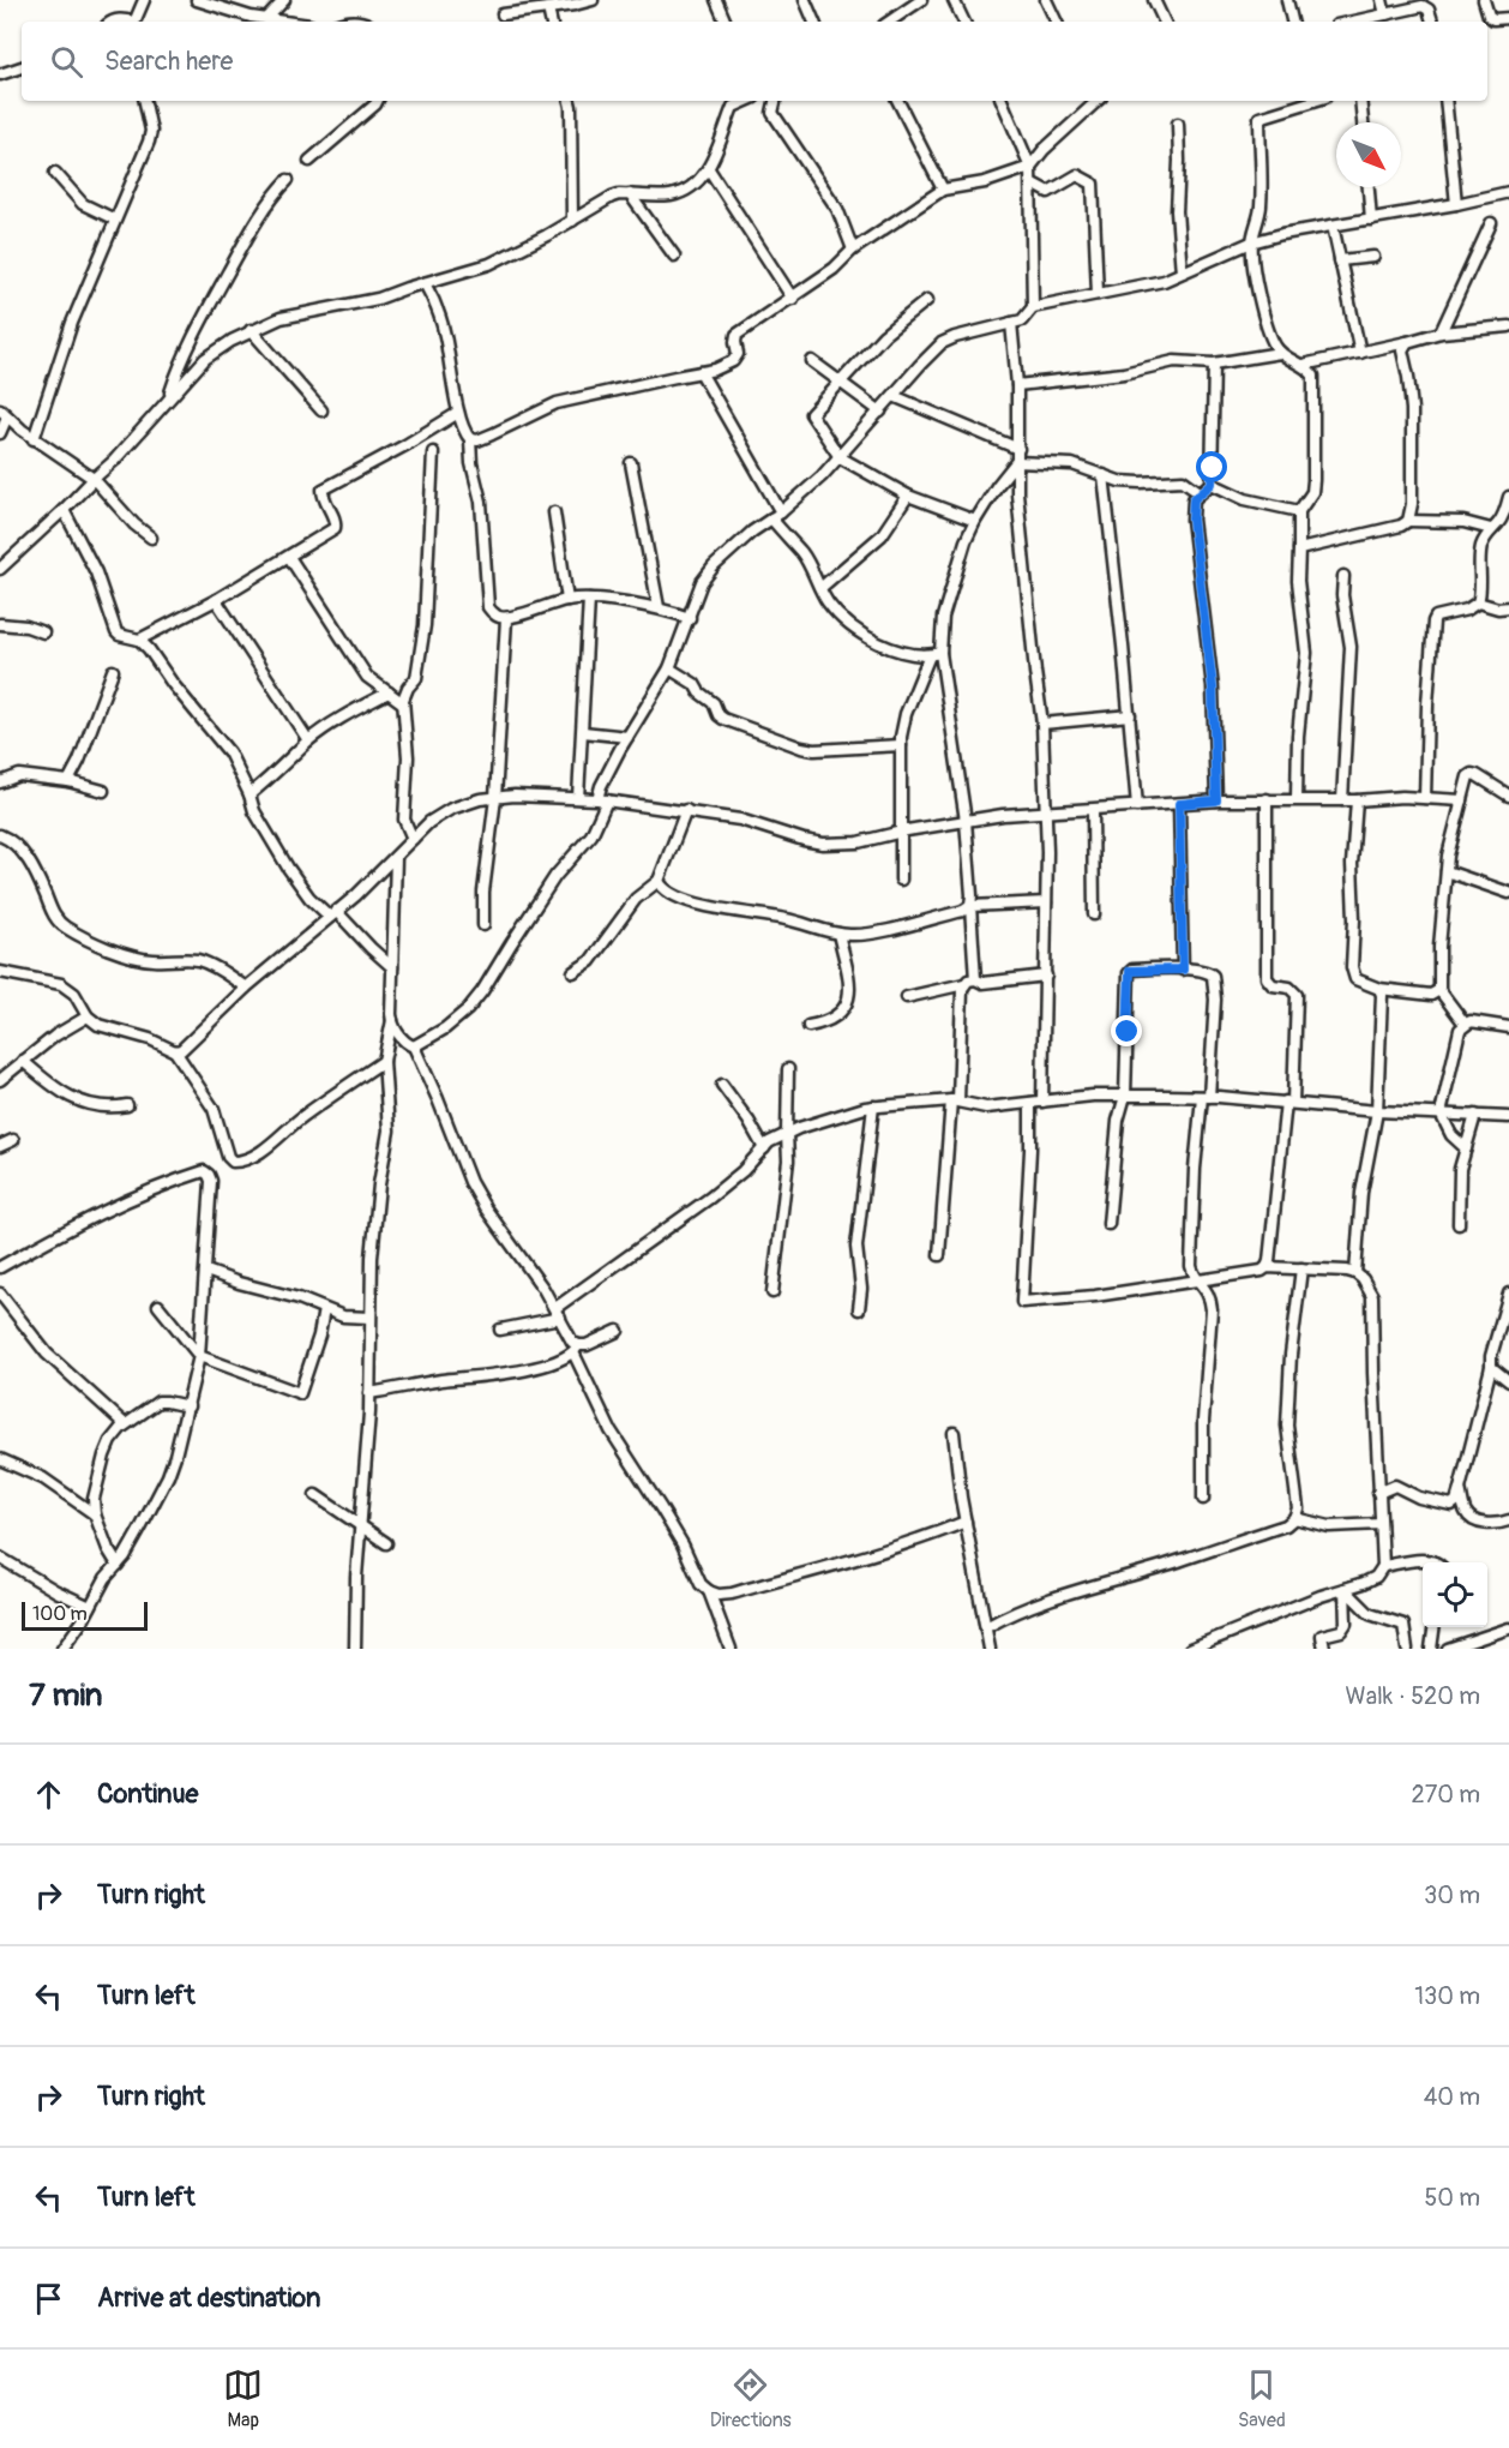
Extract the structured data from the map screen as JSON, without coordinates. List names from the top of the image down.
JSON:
{
  "scale_bar": "100 m",
  "north": "bottom right",
  "page": {
    "search": "Search here",
    "scale": "100 m",
    "heading": ["7 min", "Walk · 520 m"],
    "list": [
      ["Continue", "270 m"],
      ["Turn right", "30 m"],
      ["Turn left", "130 m"],
      ["Turn right", "40 m"],
      ["Turn left", "50 m"],
      "Arrive at destination"
    ],
    "nav": ["Map", "Directions", "Saved"]
  }
}
